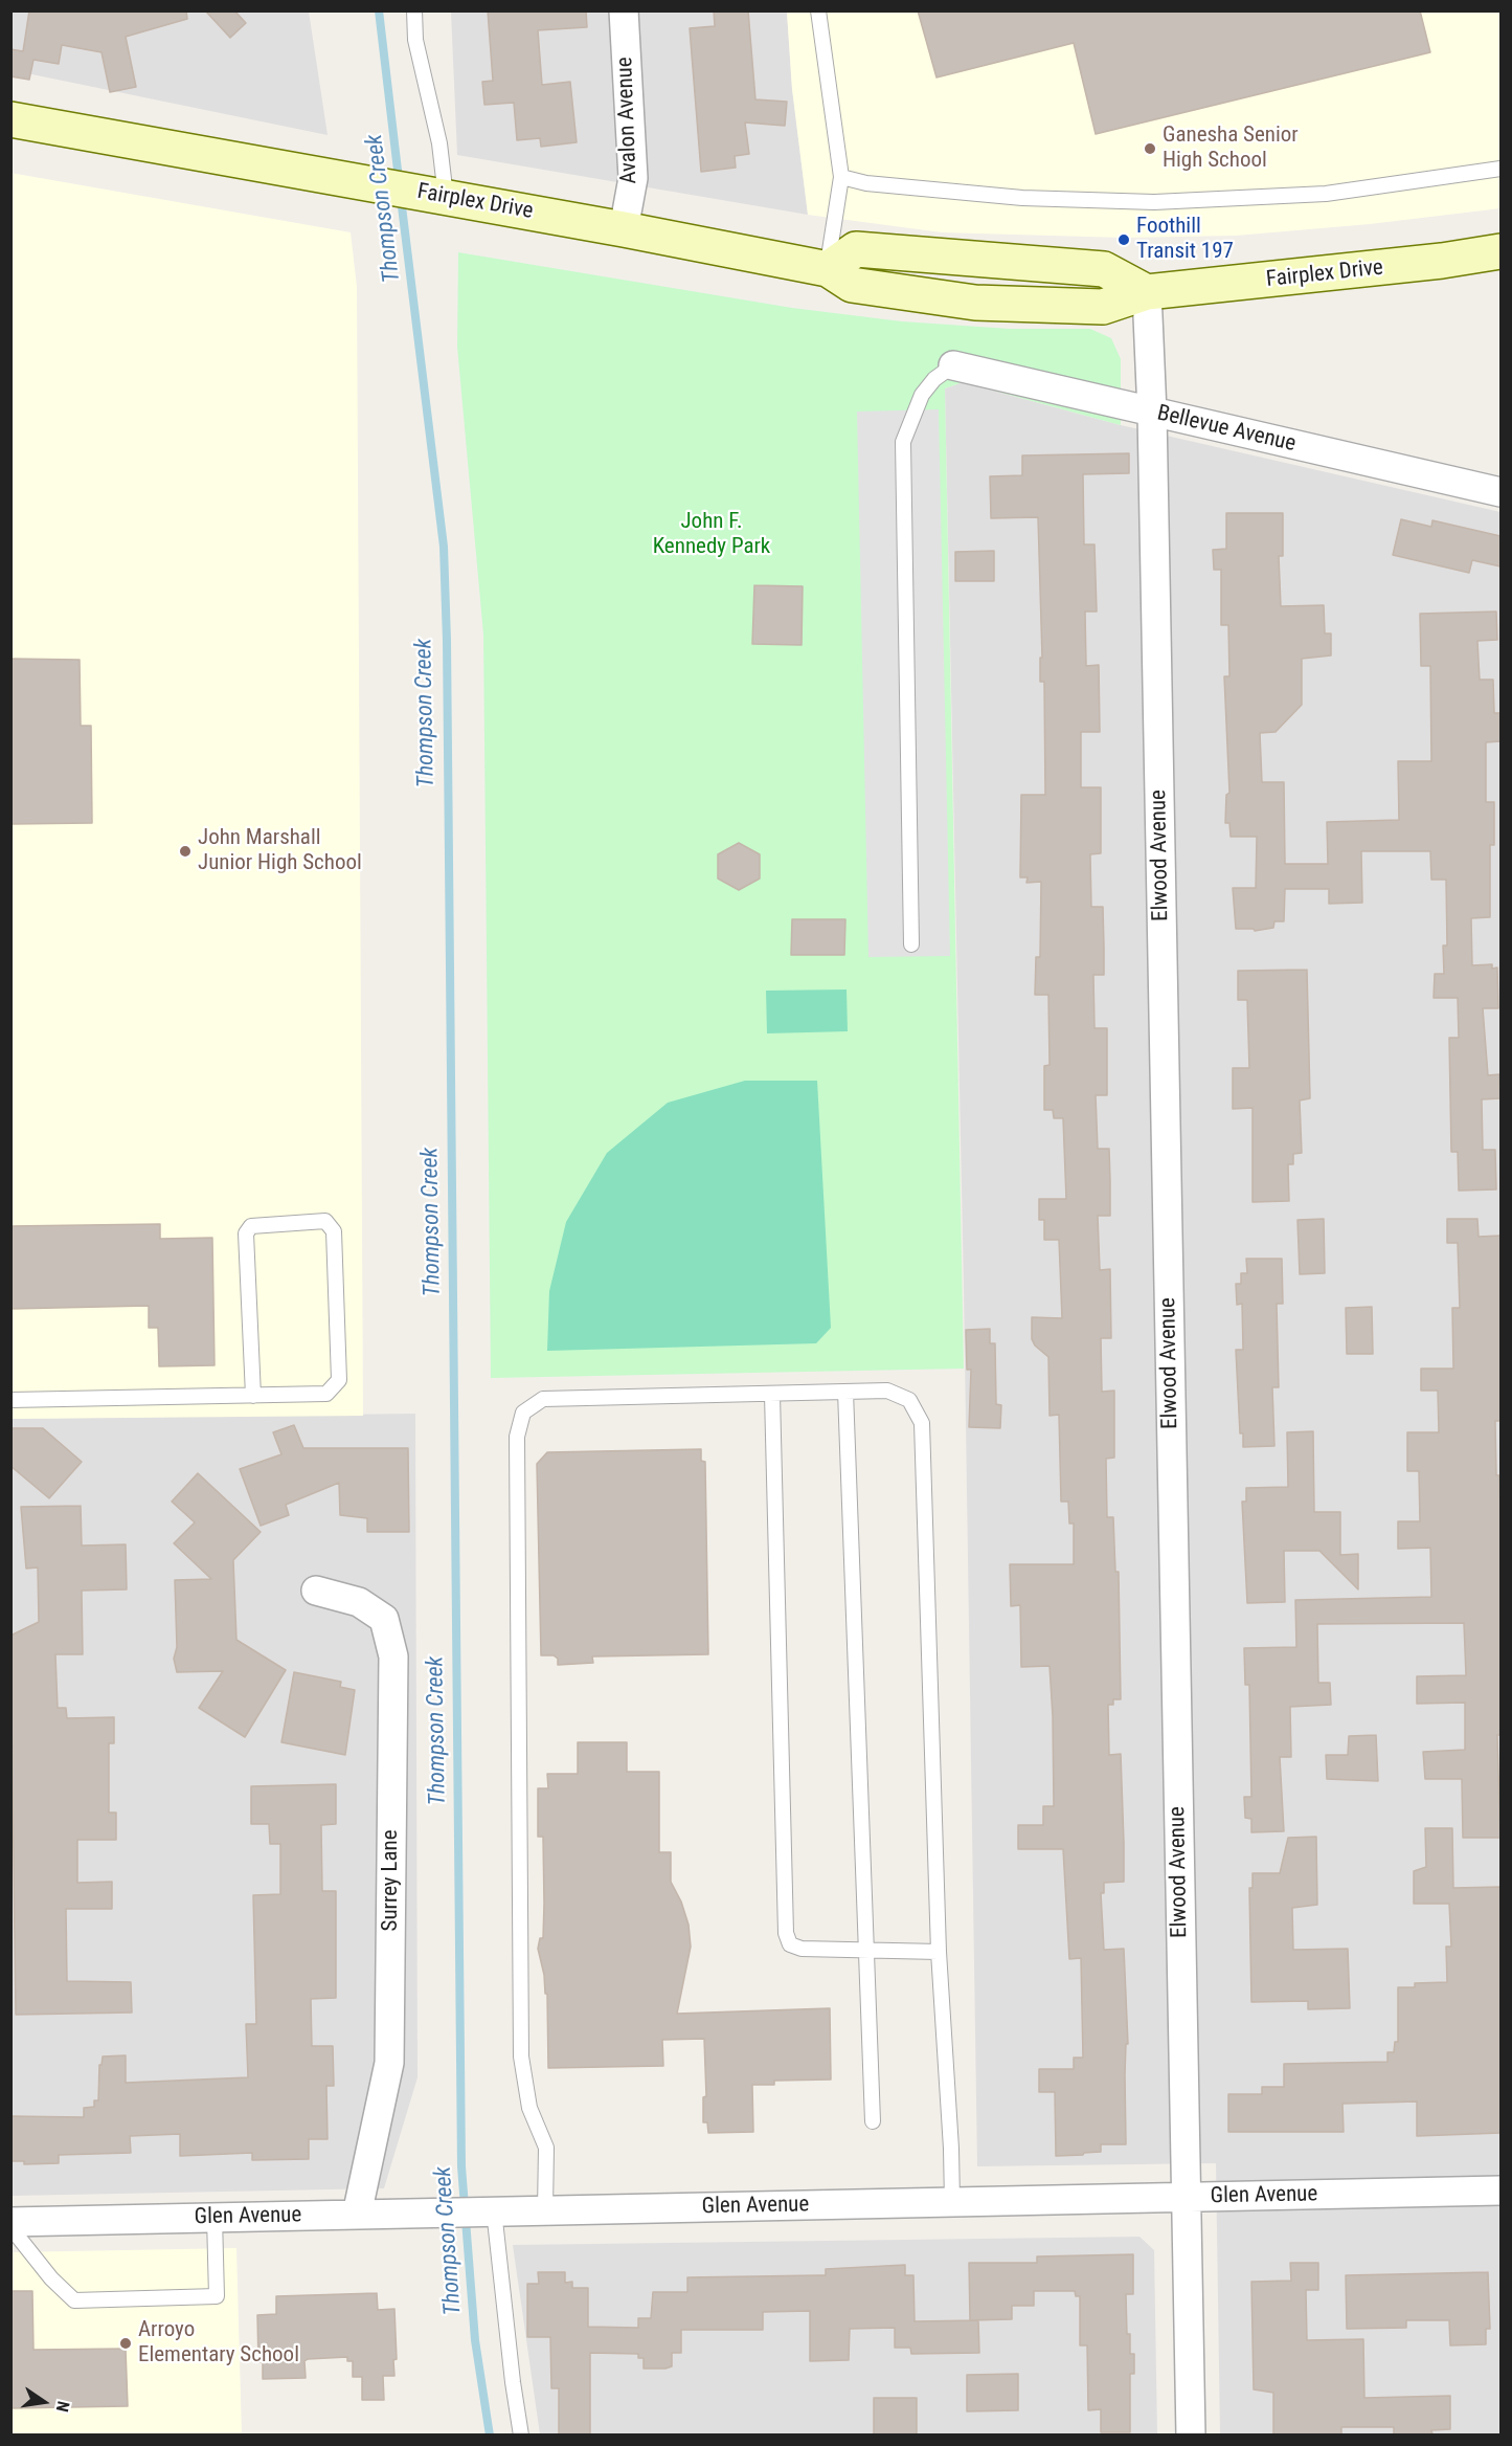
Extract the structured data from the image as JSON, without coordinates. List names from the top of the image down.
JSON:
{
  "streets": {
    "main road": ["Fairplex Drive"],
    "street": [
      "Avalon Avenue",
      "Bellevue Avenue",
      "Elwood Avenue",
      "Surrey Lane",
      "Glen Avenue"
    ]
  },
  "crossings": [
    ["Avalon Avenue", "Fairplex Drive"],
    ["Fairplex Drive", "Elwood Avenue"],
    ["Bellevue Avenue", "Elwood Avenue"],
    ["Elwood Avenue", "Glen Avenue"],
    ["Surrey Lane", "Glen Avenue"]
  ],
  "water": ["Thompson Creek"],
  "parks": ["John F. Kennedy Park"],
  "places": [
    "Ganesha Senior High School",
    "Foothill Transit 197",
    "John Marshall Junior High School",
    "Arroyo Elementary School"
  ],
  "north": "right"
}
